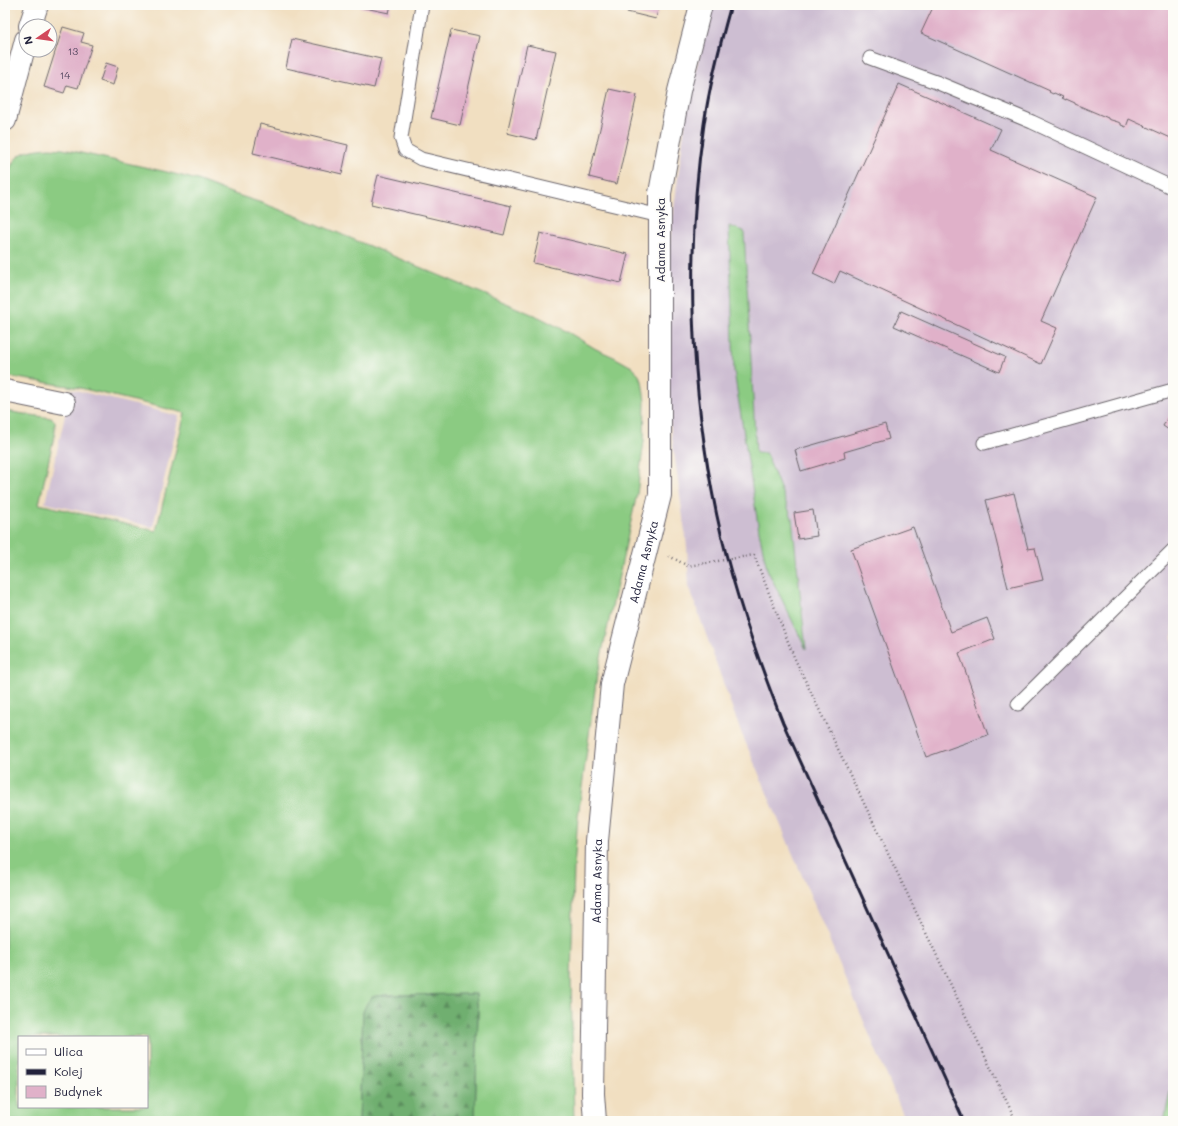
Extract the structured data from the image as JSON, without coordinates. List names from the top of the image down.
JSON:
{
  "streets": {
    "street": ["Adama Asnyka"]
  },
  "house_numbers": ["13", "14"],
  "legend": ["Ulica", "Kolej", "Budynek"],
  "north": "left"
}
